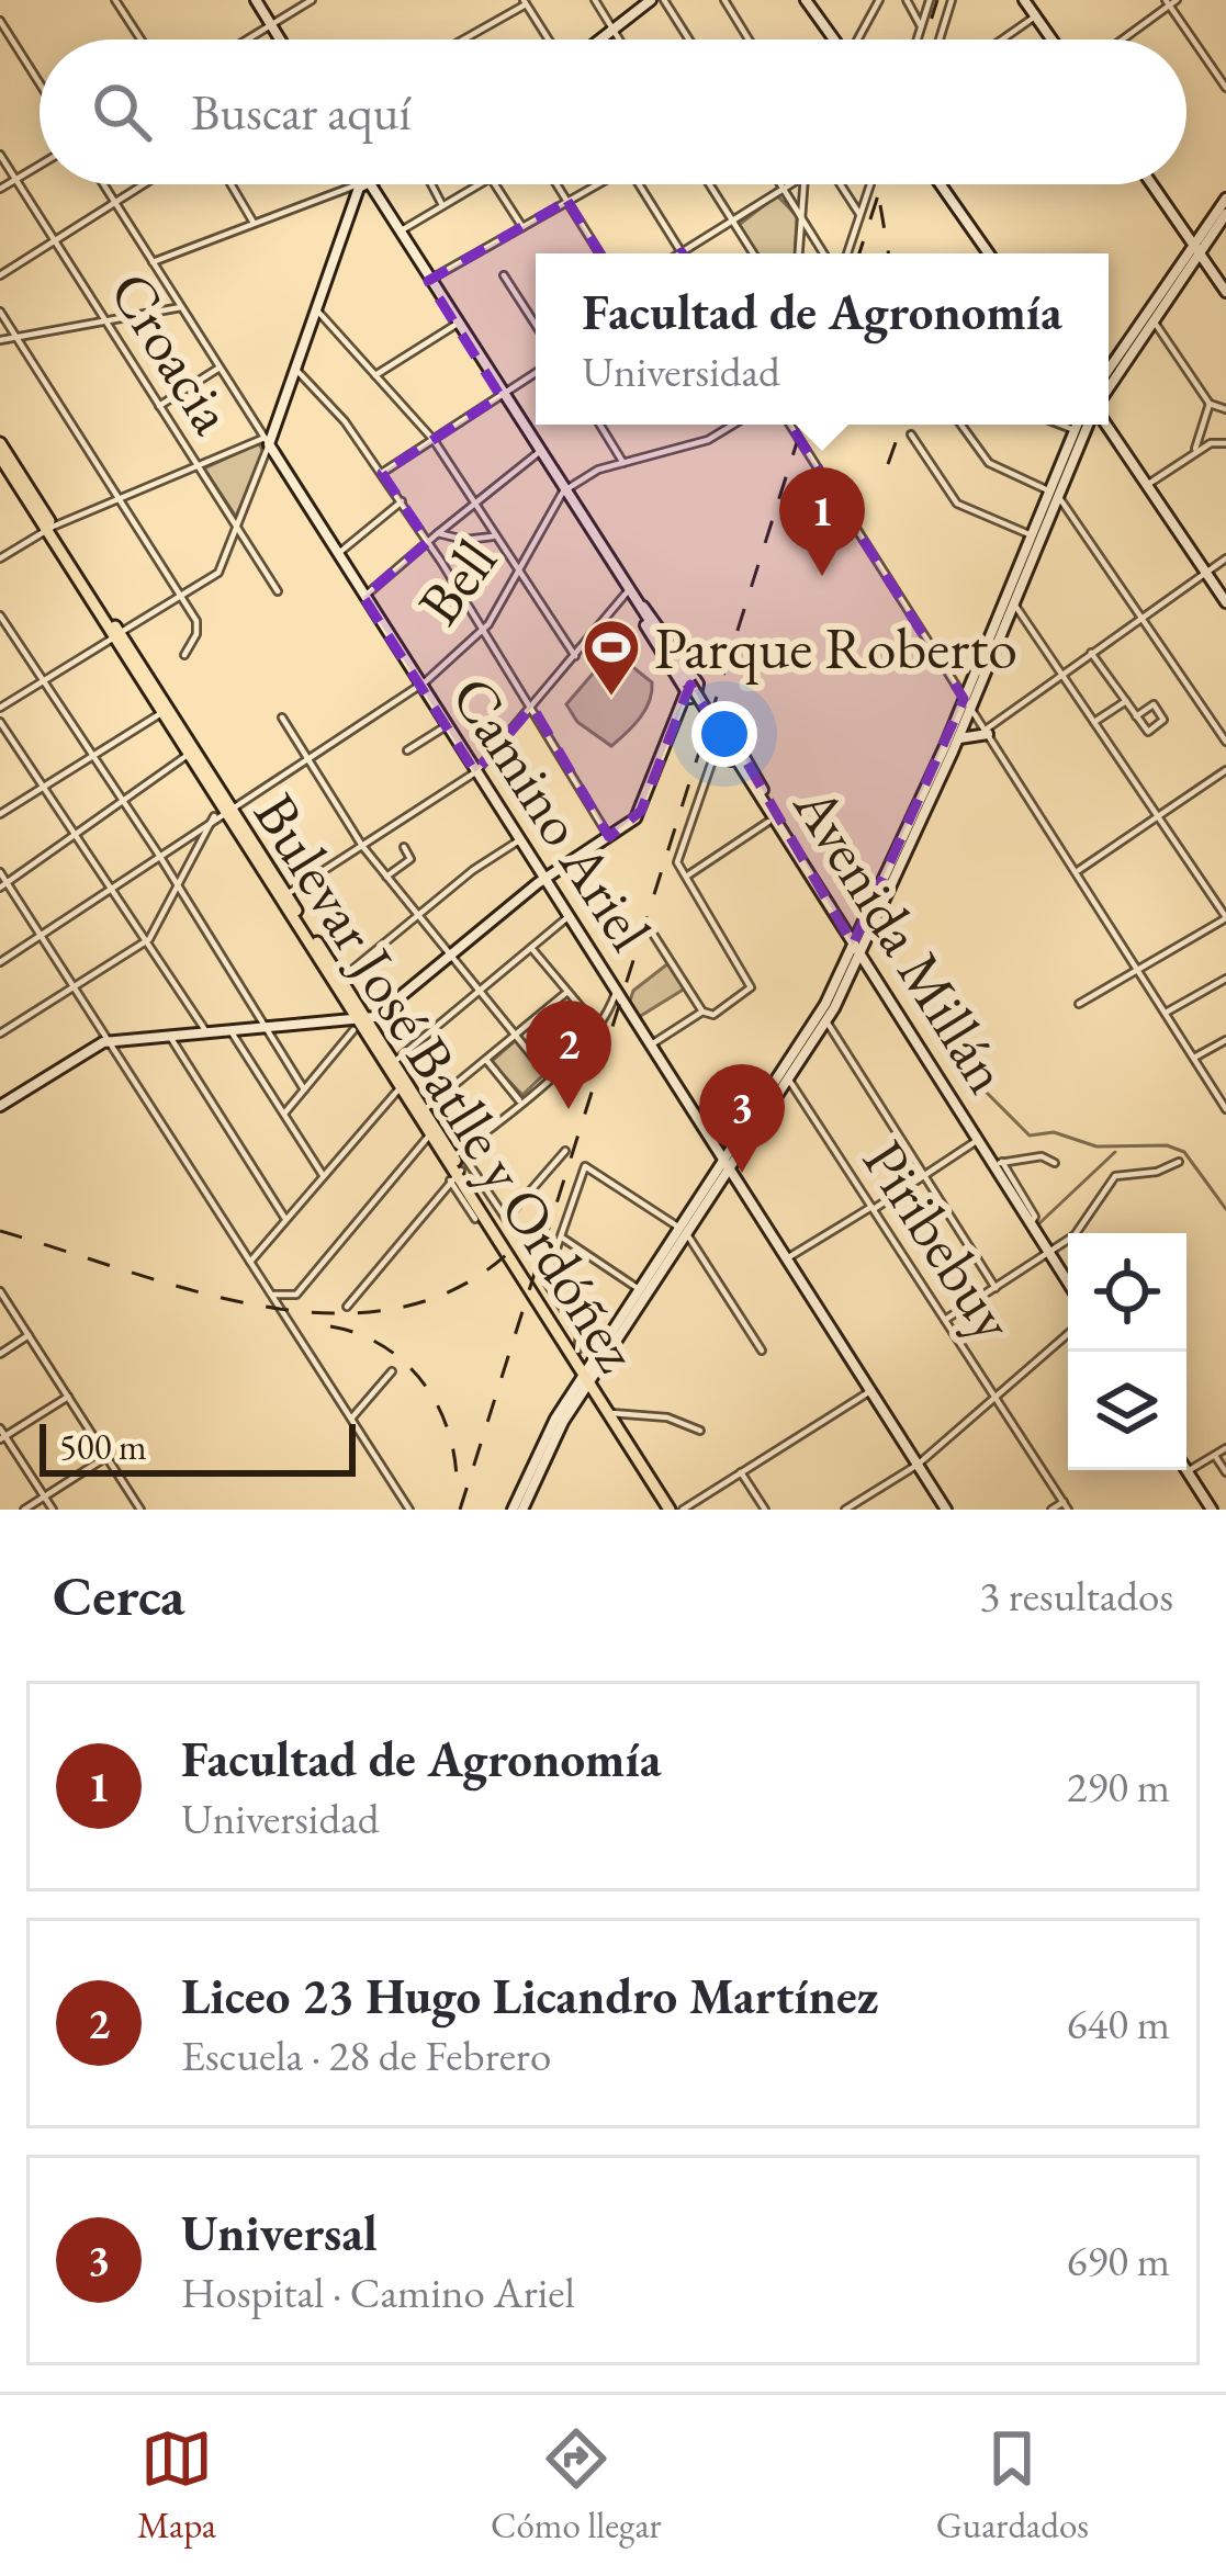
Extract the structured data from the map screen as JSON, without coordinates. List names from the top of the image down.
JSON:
{
  "streets": {
    "main road": ["Camino Ariel", "Avenida Millán", "Bulevar José Batlle y Ordóñez"],
    "street": ["Croacia", "Bell", "Piribebuy"]
  },
  "crossings": [
    ["Bell", "Camino Ariel"],
    ["Bell", "Avenida Millán"],
    ["Bell", "Bulevar José Batlle y Ordóñez"]
  ],
  "places": {
    "sports": ["Parque Roberto"]
  },
  "scale_bar": "500 m",
  "page": {
    "search": "Buscar aquí",
    "popup": ["Facultad de Agronomía", "Universidad"],
    "pins": ["1", "2", "3"],
    "scale": "500 m",
    "heading": ["Cerca", "3 resultados"],
    "list": [
      {
        "mark": "1",
        "name": "Facultad de Agronomía",
        "note": "Universidad",
        "value": "290 m"
      },
      {
        "mark": "2",
        "name": "Liceo 23 Hugo Licandro Martínez",
        "note": "Escuela · 28 de Febrero",
        "value": "640 m"
      },
      {
        "mark": "3",
        "name": "Universal",
        "note": "Hospital · Camino Ariel",
        "value": "690 m"
      }
    ],
    "nav": ["Mapa", "Cómo llegar", "Guardados"]
  }
}
